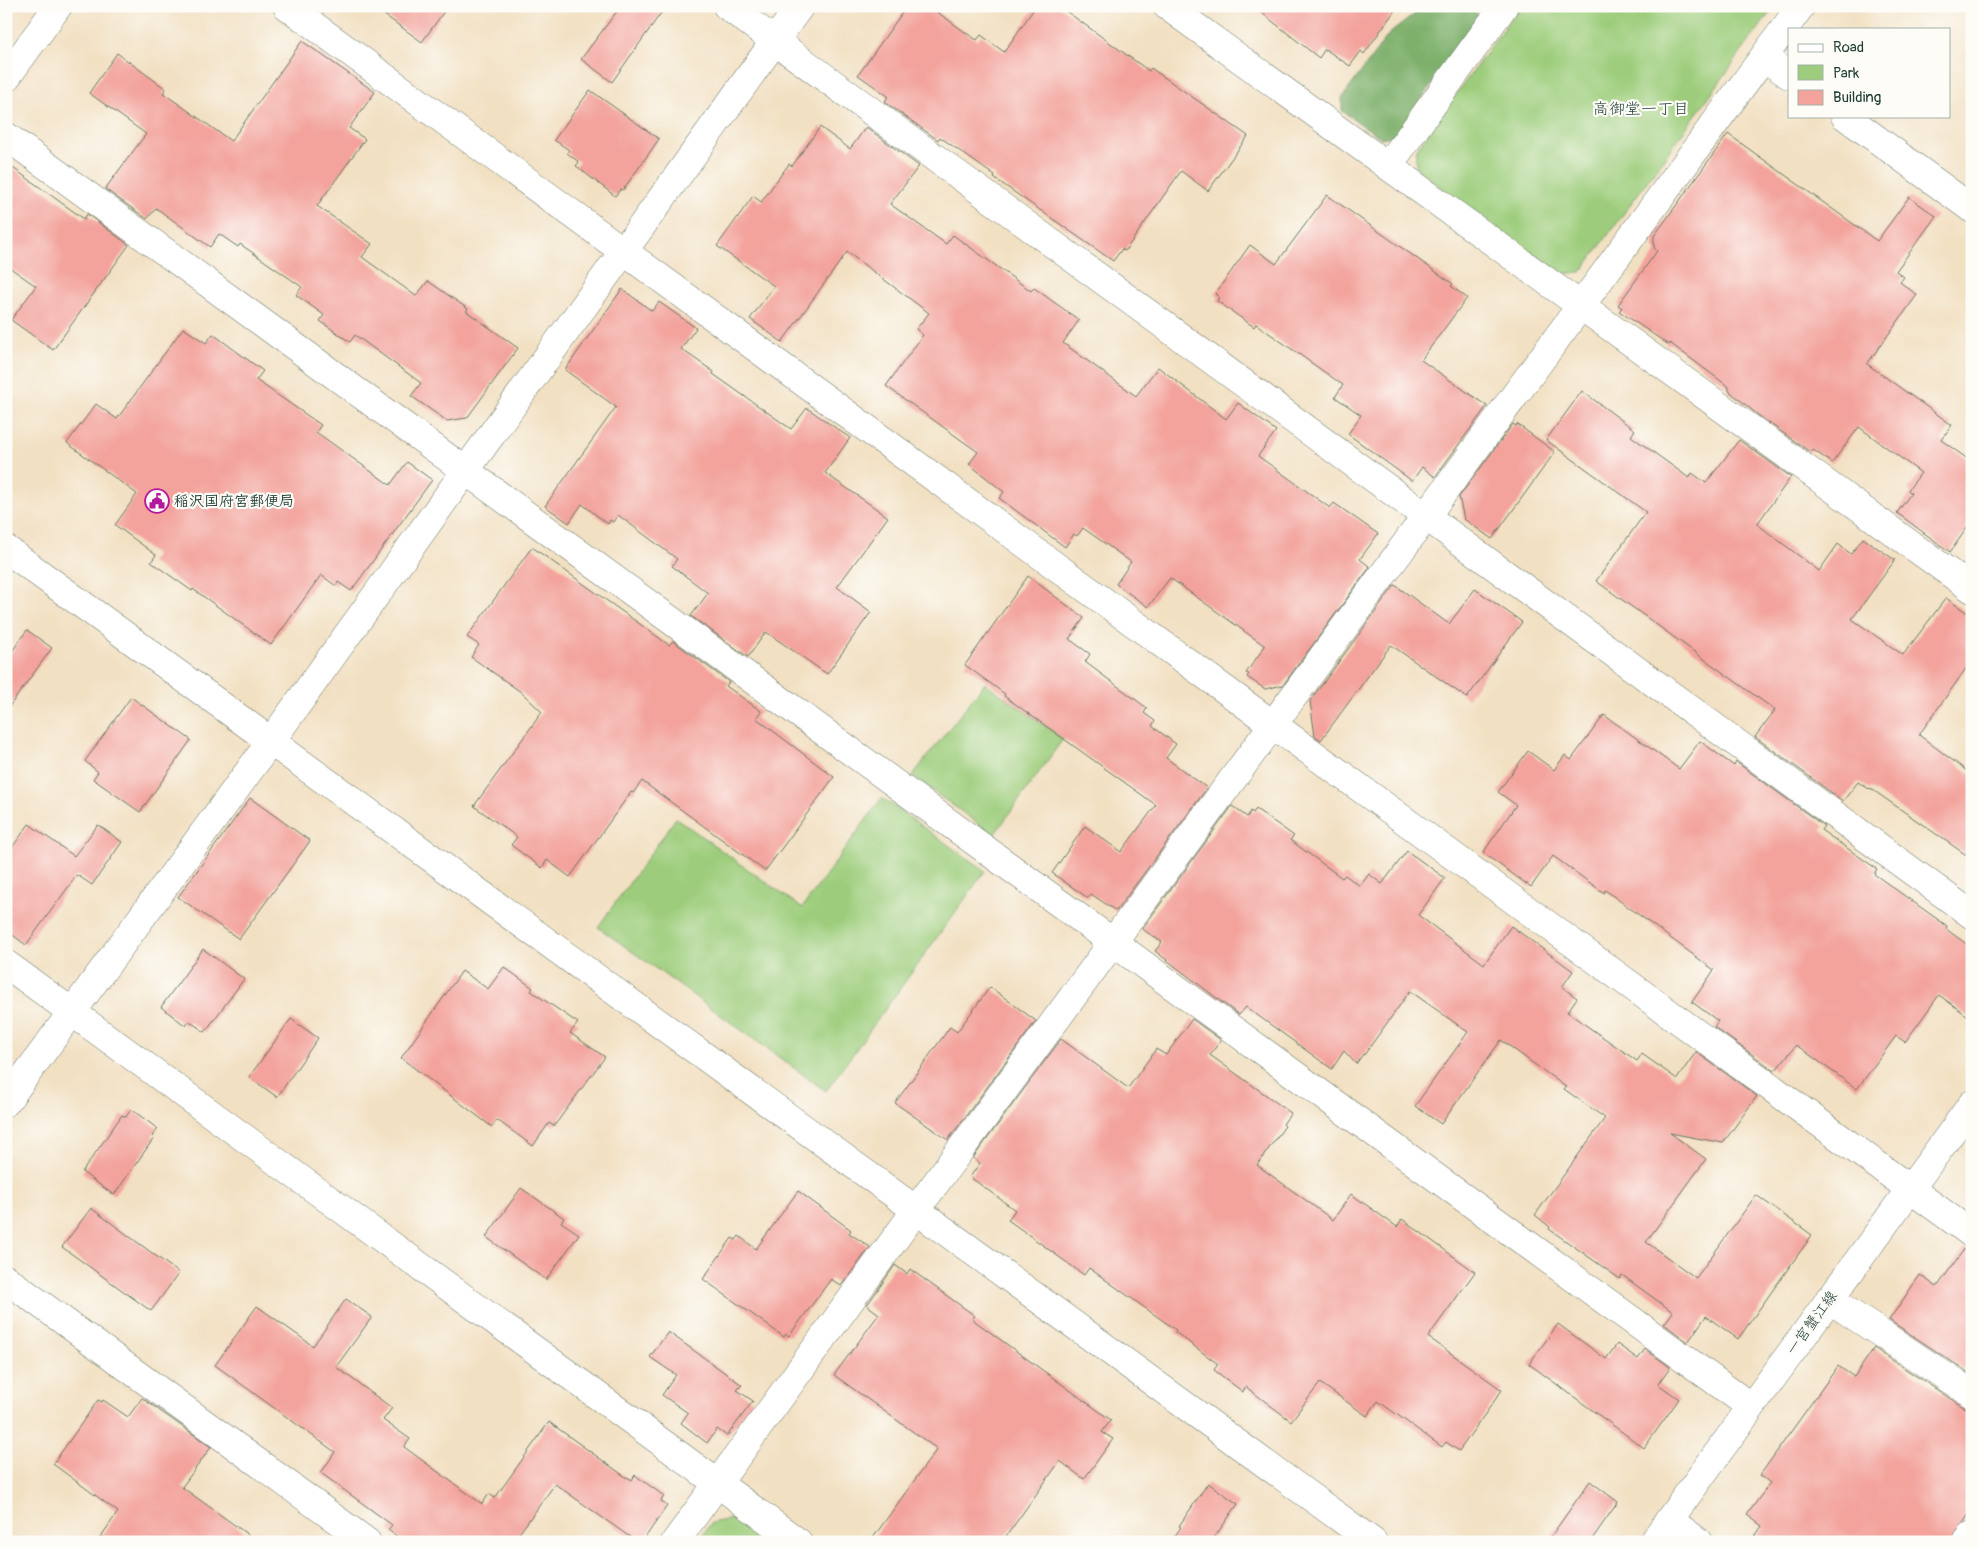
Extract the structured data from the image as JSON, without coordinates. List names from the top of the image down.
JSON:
{
  "streets": {
    "street": ["一宮蟹江線"]
  },
  "districts": ["高御堂一丁目"],
  "places": {
    "public building": ["稲沢国府宮郵便局"]
  },
  "legend": ["Road", "Park", "Building"]
}
